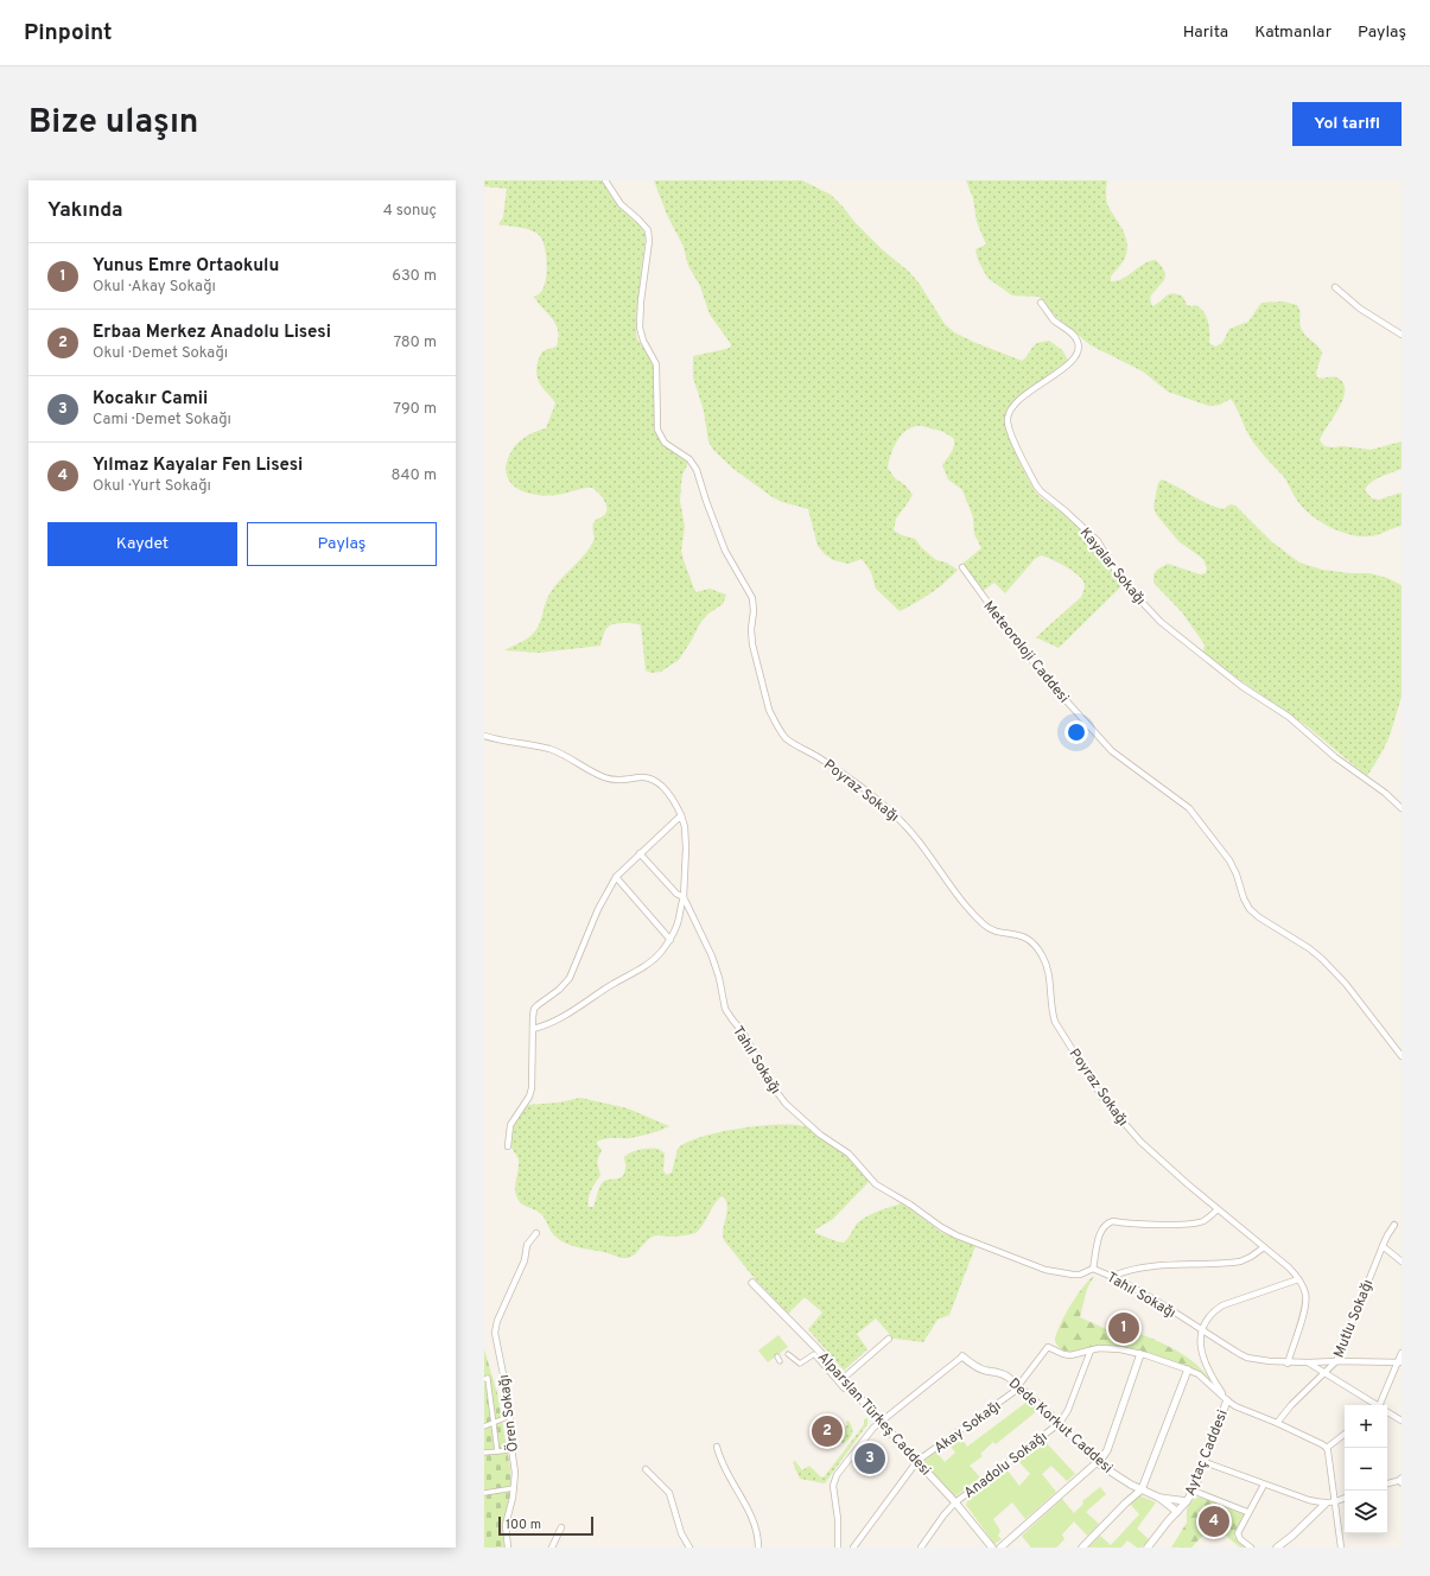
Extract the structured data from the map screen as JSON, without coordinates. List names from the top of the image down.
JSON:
{
  "streets": {
    "street": [
      "Kayalar Sokağı",
      "Meteoroloji Caddesi",
      "Poyraz Sokağı",
      "Tahıl Sokağı",
      "Mutlu Sokağı",
      "Ören Sokağı",
      "Alparslan Türkeş Caddesi",
      "Dede Korkut Caddesi",
      "Akay Sokağı",
      "Aytaç Caddesi",
      "Anadolu Sokağı"
    ]
  },
  "crossings": [
    ["Poyraz Sokağı", "Tahıl Sokağı"],
    ["Tahıl Sokağı", "Mutlu Sokağı"],
    ["Alparslan Türkeş Caddesi", "Akay Sokağı"],
    ["Alparslan Türkeş Caddesi", "Anadolu Sokağı"],
    ["Dede Korkut Caddesi", "Akay Sokağı"],
    ["Dede Korkut Caddesi", "Aytaç Caddesi"],
    ["Dede Korkut Caddesi", "Anadolu Sokağı"],
    ["Akay Sokağı", "Aytaç Caddesi"],
    ["Akay Sokağı", "Anadolu Sokağı"]
  ],
  "scale_bar": "100 m",
  "page": {
    "header": "Pinpoint",
    "nav": ["Harita", "Katmanlar", "Paylaş"],
    "title": "Bize ulaşın",
    "buttons": [
      "Yol tarifi",
      ["Kaydet", "Paylaş"]
    ],
    "heading": ["Yakında", "4 sonuç"],
    "list": [
      {
        "mark": "1",
        "name": "Yunus Emre Ortaokulu",
        "note": "Okul · Akay Sokağı",
        "value": "630 m"
      },
      {
        "mark": "2",
        "name": "Erbaa Merkez Anadolu Lisesi",
        "note": "Okul · Demet Sokağı",
        "value": "780 m"
      },
      {
        "mark": "3",
        "name": "Kocakır Camii",
        "note": "Cami · Demet Sokağı",
        "value": "790 m"
      },
      {
        "mark": "4",
        "name": "Yılmaz Kayalar Fen Lisesi",
        "note": "Okul · Yurt Sokağı",
        "value": "840 m"
      }
    ],
    "pins": [
      "1",
      "2",
      "3",
      "4"
    ],
    "map_buttons": ["+", "−"],
    "scale": "100 m"
  }
}
